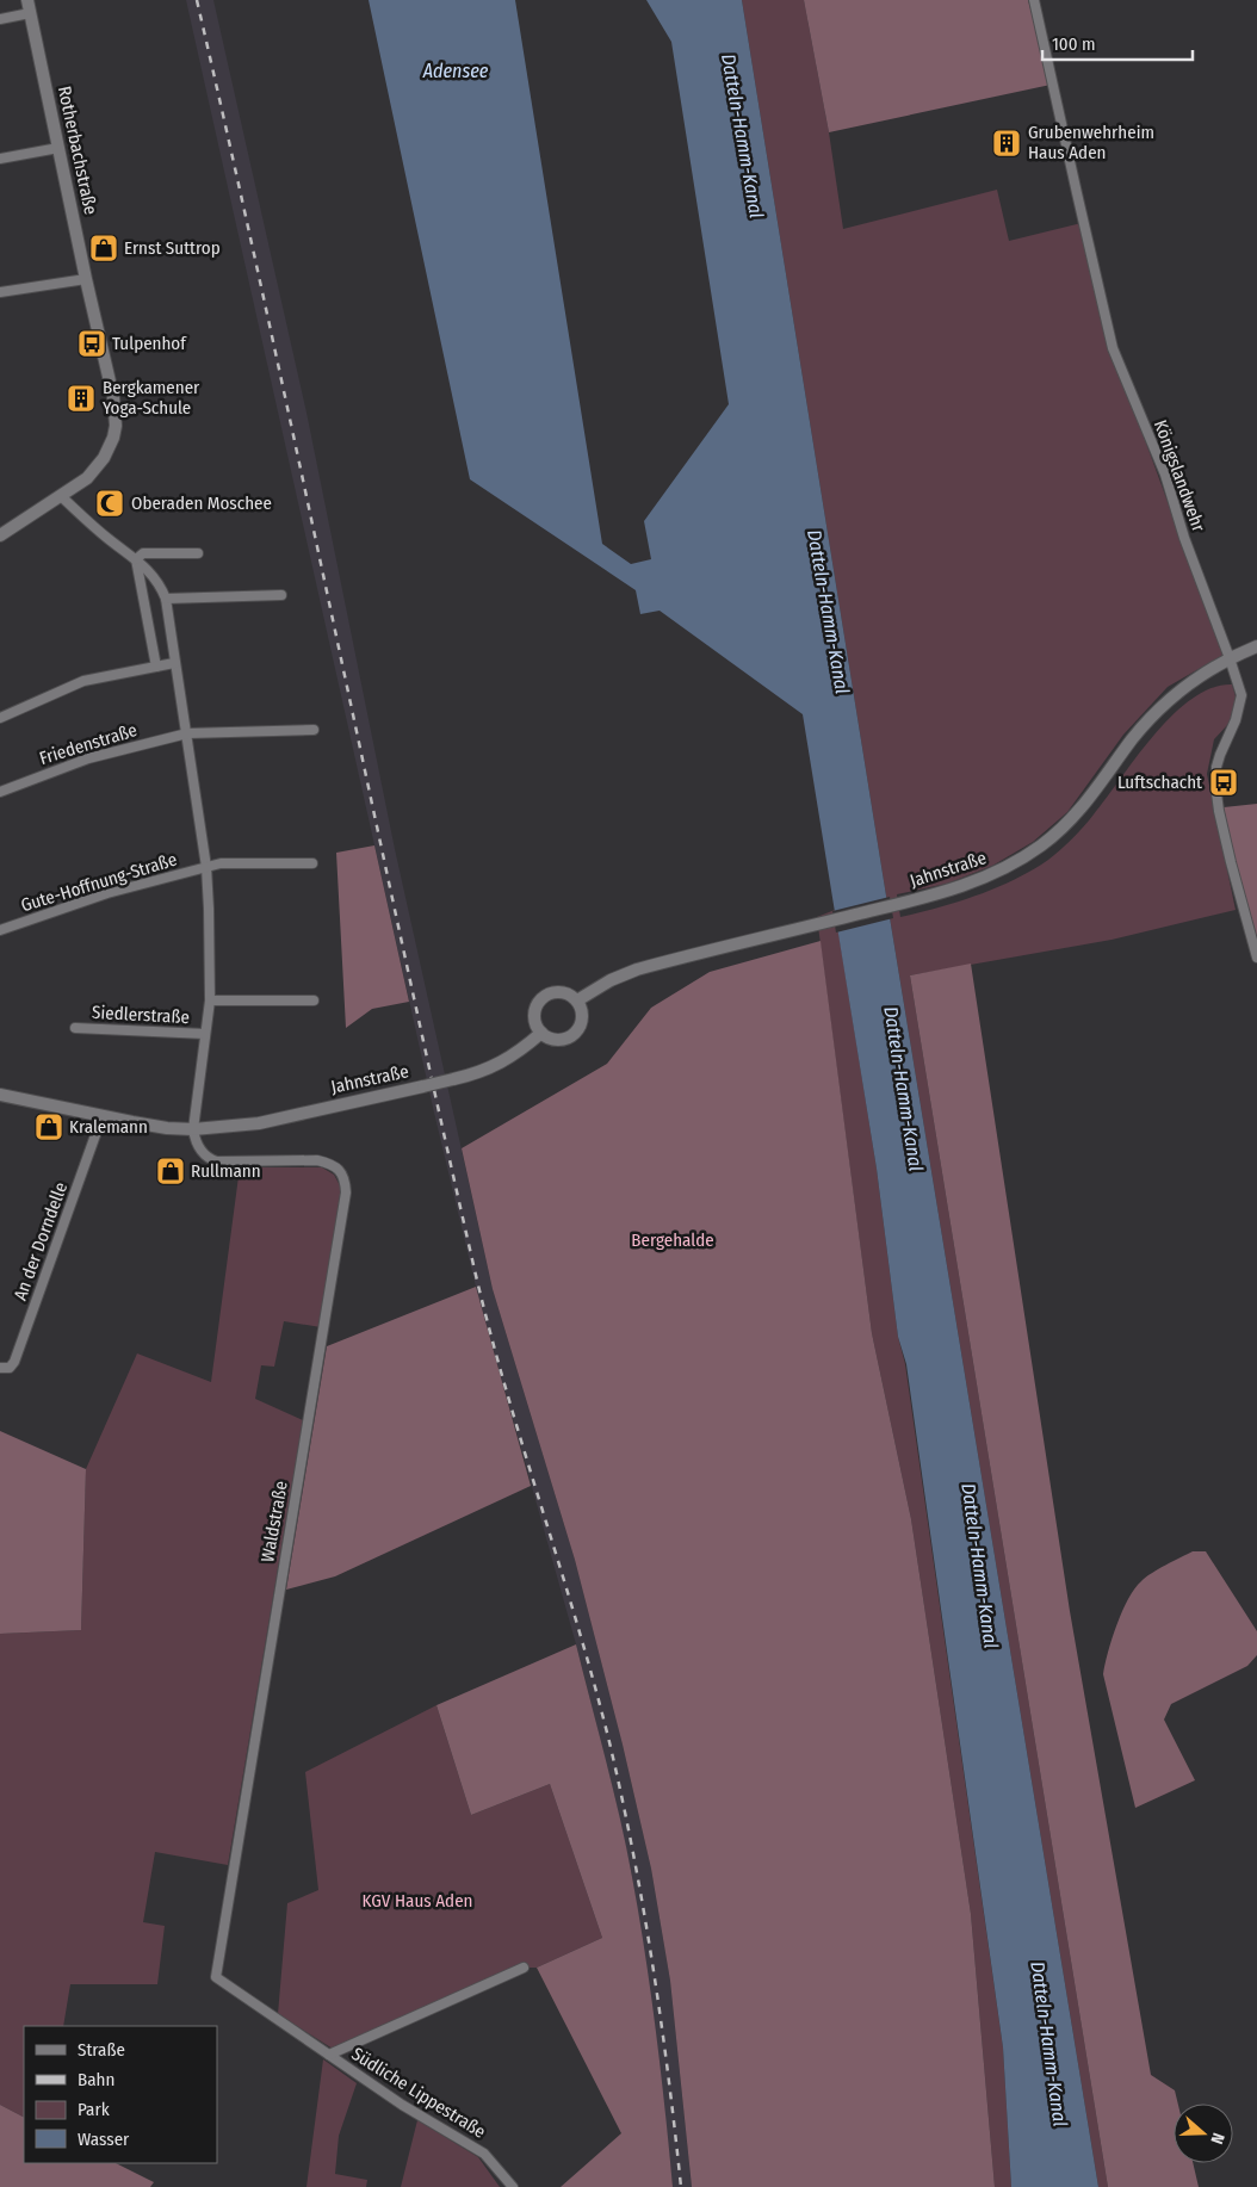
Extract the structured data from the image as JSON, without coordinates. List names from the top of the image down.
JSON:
{
  "streets": {
    "main road": ["Rotherbachstraße", "Jahnstraße"],
    "street": [
      "Königslandwehr",
      "Friedenstraße",
      "Gute-Hoffnung-Straße",
      "Siedlerstraße",
      "An der Dorndelle",
      "Waldstraße",
      "Südliche Lippestraße"
    ]
  },
  "crossings": [
    ["Königslandwehr", "Jahnstraße"],
    ["Jahnstraße", "An der Dorndelle"],
    ["Jahnstraße", "Waldstraße"],
    ["Waldstraße", "Südliche Lippestraße"]
  ],
  "water": ["Adensee", "Datteln-Hamm-Kanal"],
  "parks": ["Bergehalde", "KGV Haus Aden"],
  "places": {
    "building": ["Grubenwehrheim Haus Aden", "Bergkamener Yoga-Schule"],
    "shop": ["Ernst Suttrop", "Kralemann", "Rullmann"],
    "bus stop": ["Tulpenhof", "Luftschacht"],
    "mosque": ["Oberaden Moschee"]
  },
  "legend": [
    "Straße",
    "Bahn",
    "Park",
    "Wasser"
  ],
  "scale_bar": "100 m",
  "north": "right"
}
